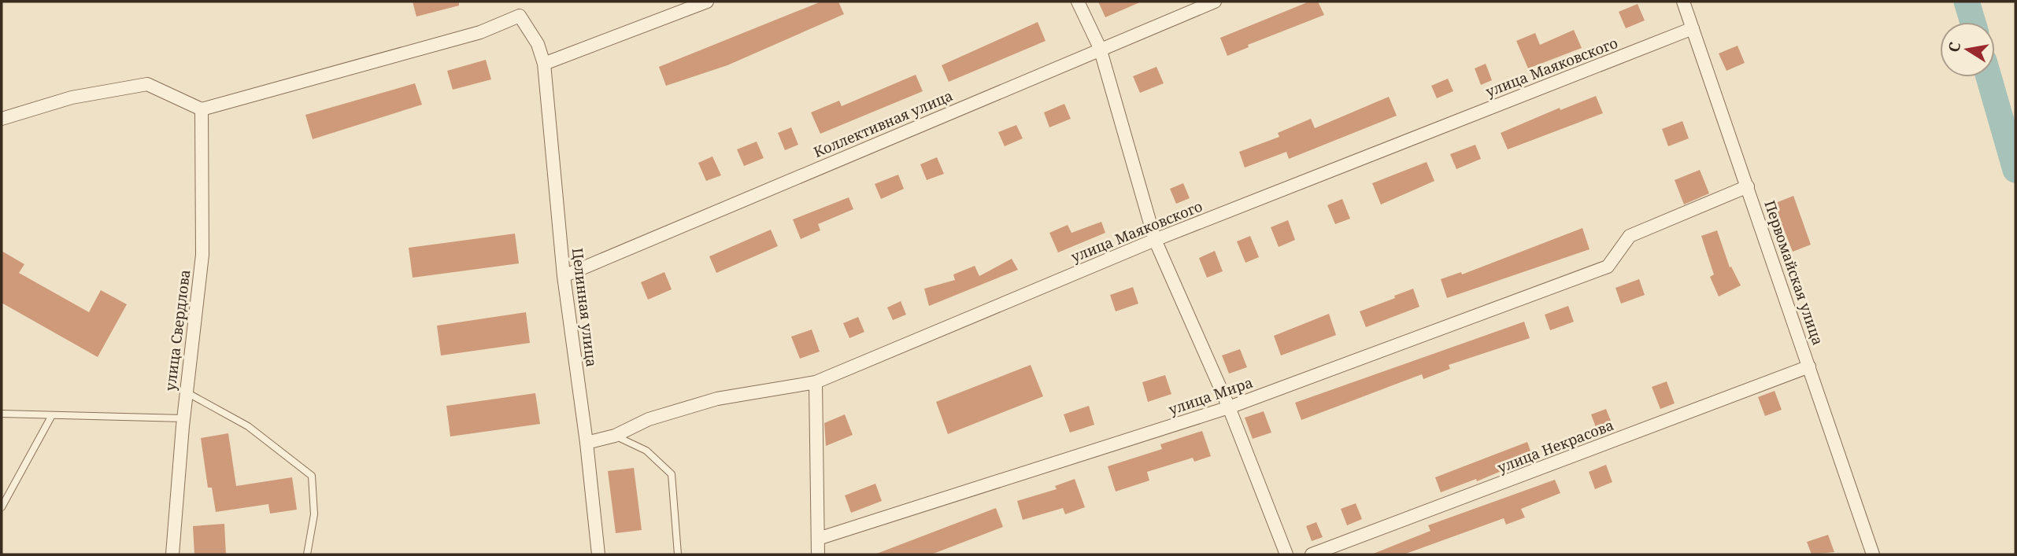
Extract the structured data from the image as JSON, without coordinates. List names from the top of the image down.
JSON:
{
  "streets": {
    "street": [
      "улица Маяковского",
      "Коллективная улица",
      "Первомайская улица",
      "Целинная улица",
      "улица Свердлова",
      "улица Мира",
      "улица Некрасова"
    ]
  },
  "crossings": [
    ["улица Маяковского", "Первомайская улица"],
    ["улица Маяковского", "Целинная улица"],
    ["Коллективная улица", "Целинная улица"],
    ["Первомайская улица", "улица Мира"],
    ["Первомайская улица", "улица Некрасова"],
    ["Целинная улица", "улица Свердлова"]
  ],
  "north": "left"
}
